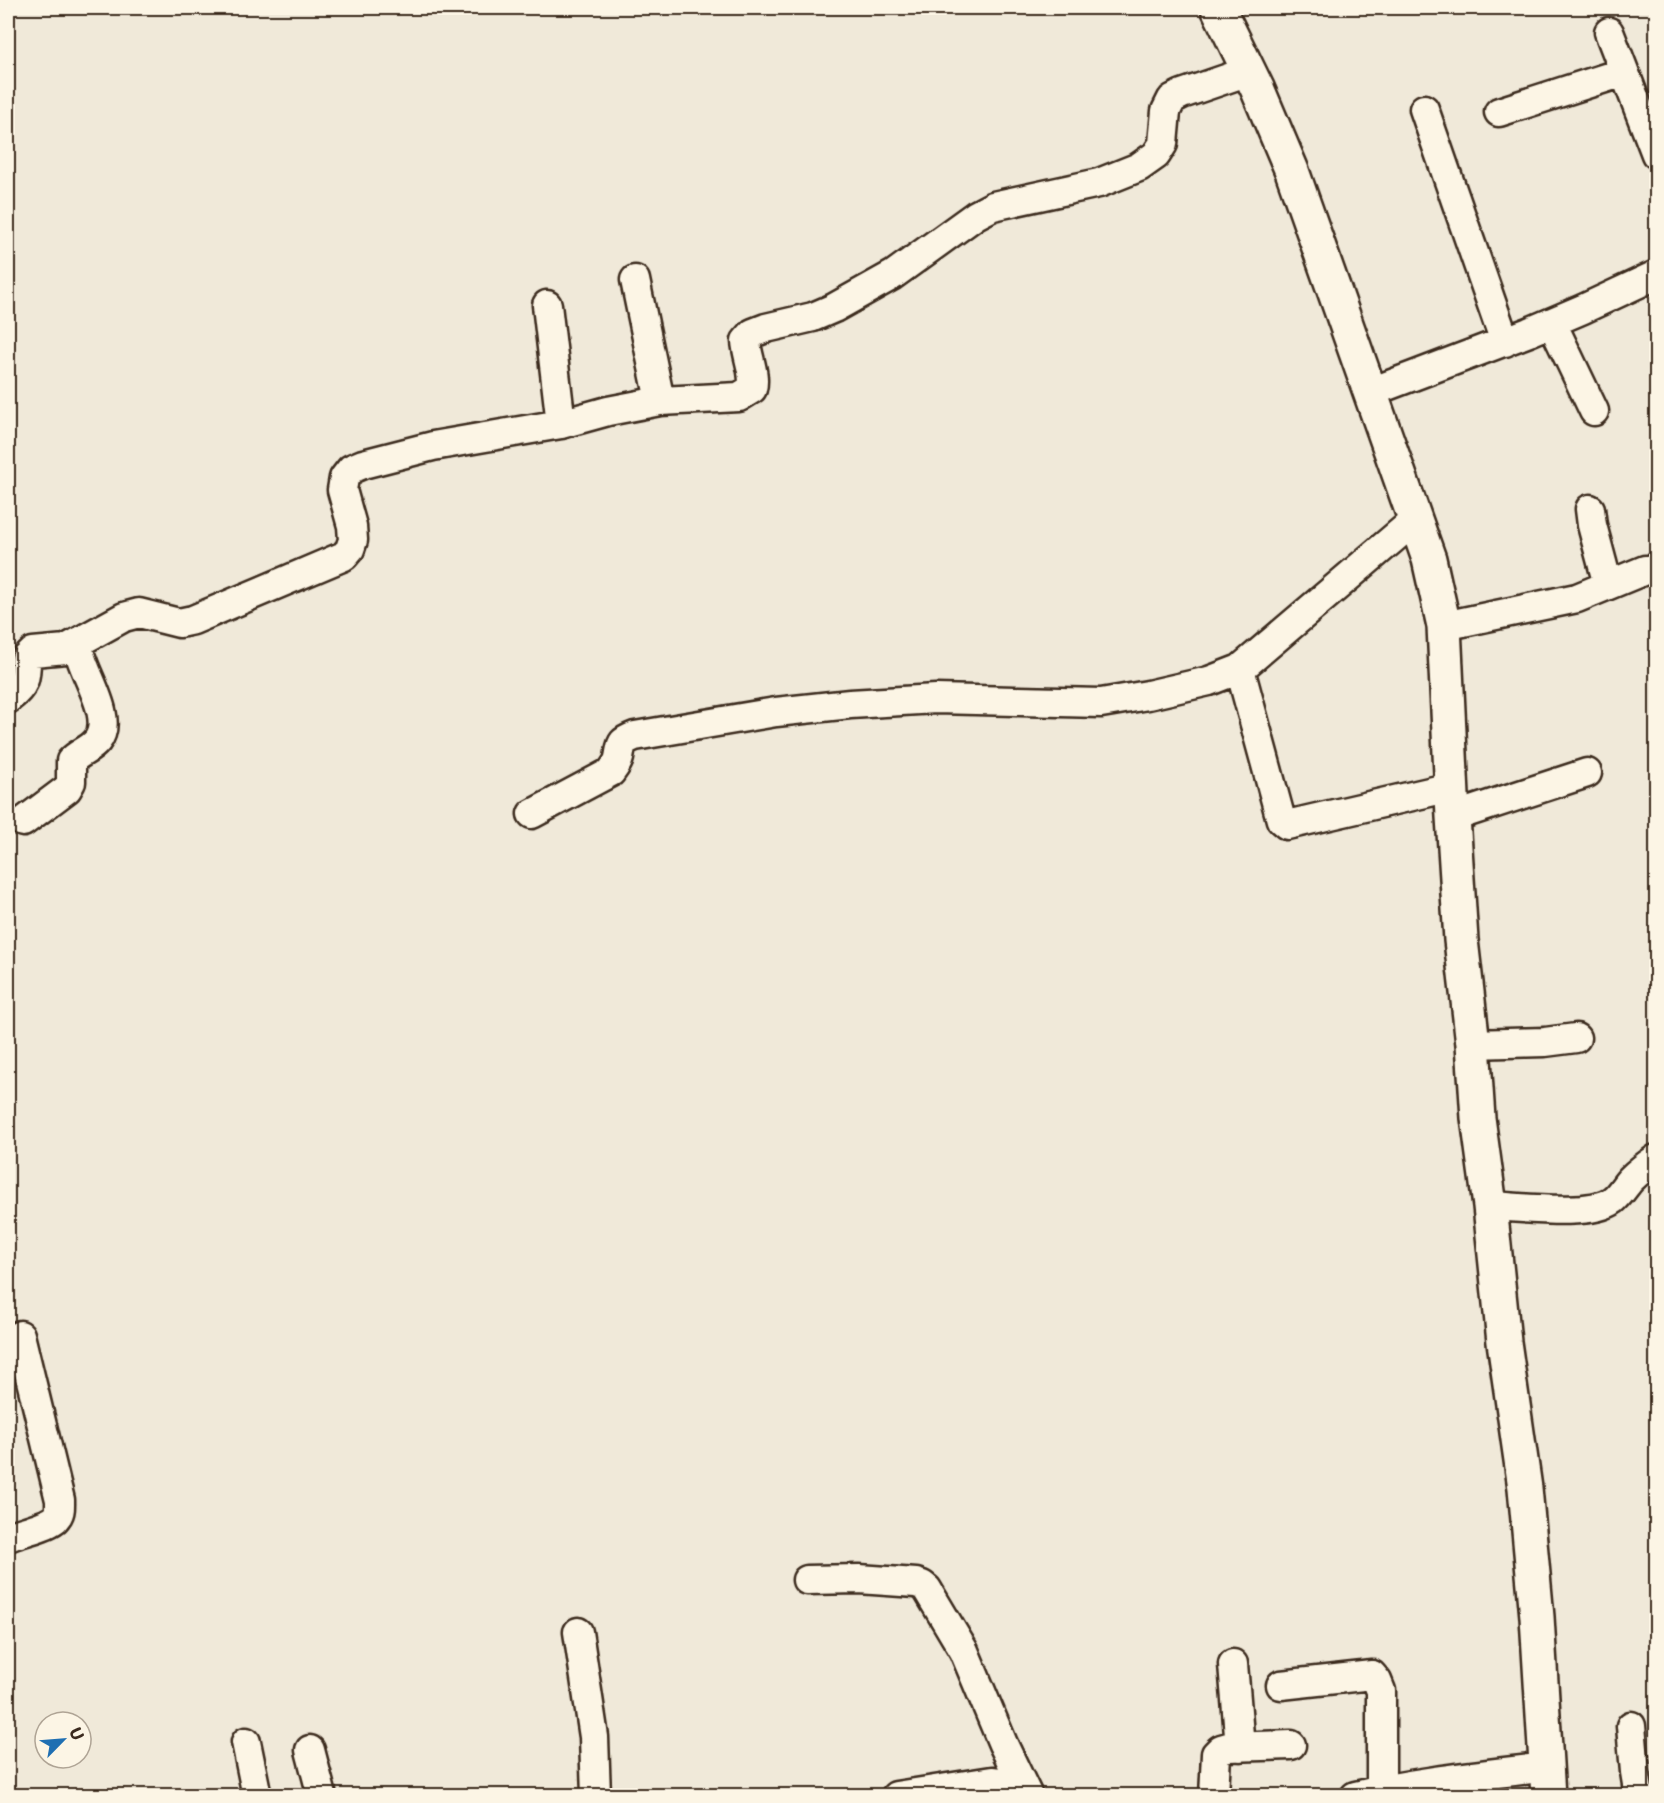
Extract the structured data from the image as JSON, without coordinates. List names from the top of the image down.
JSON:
{
  "north": "top right"
}
